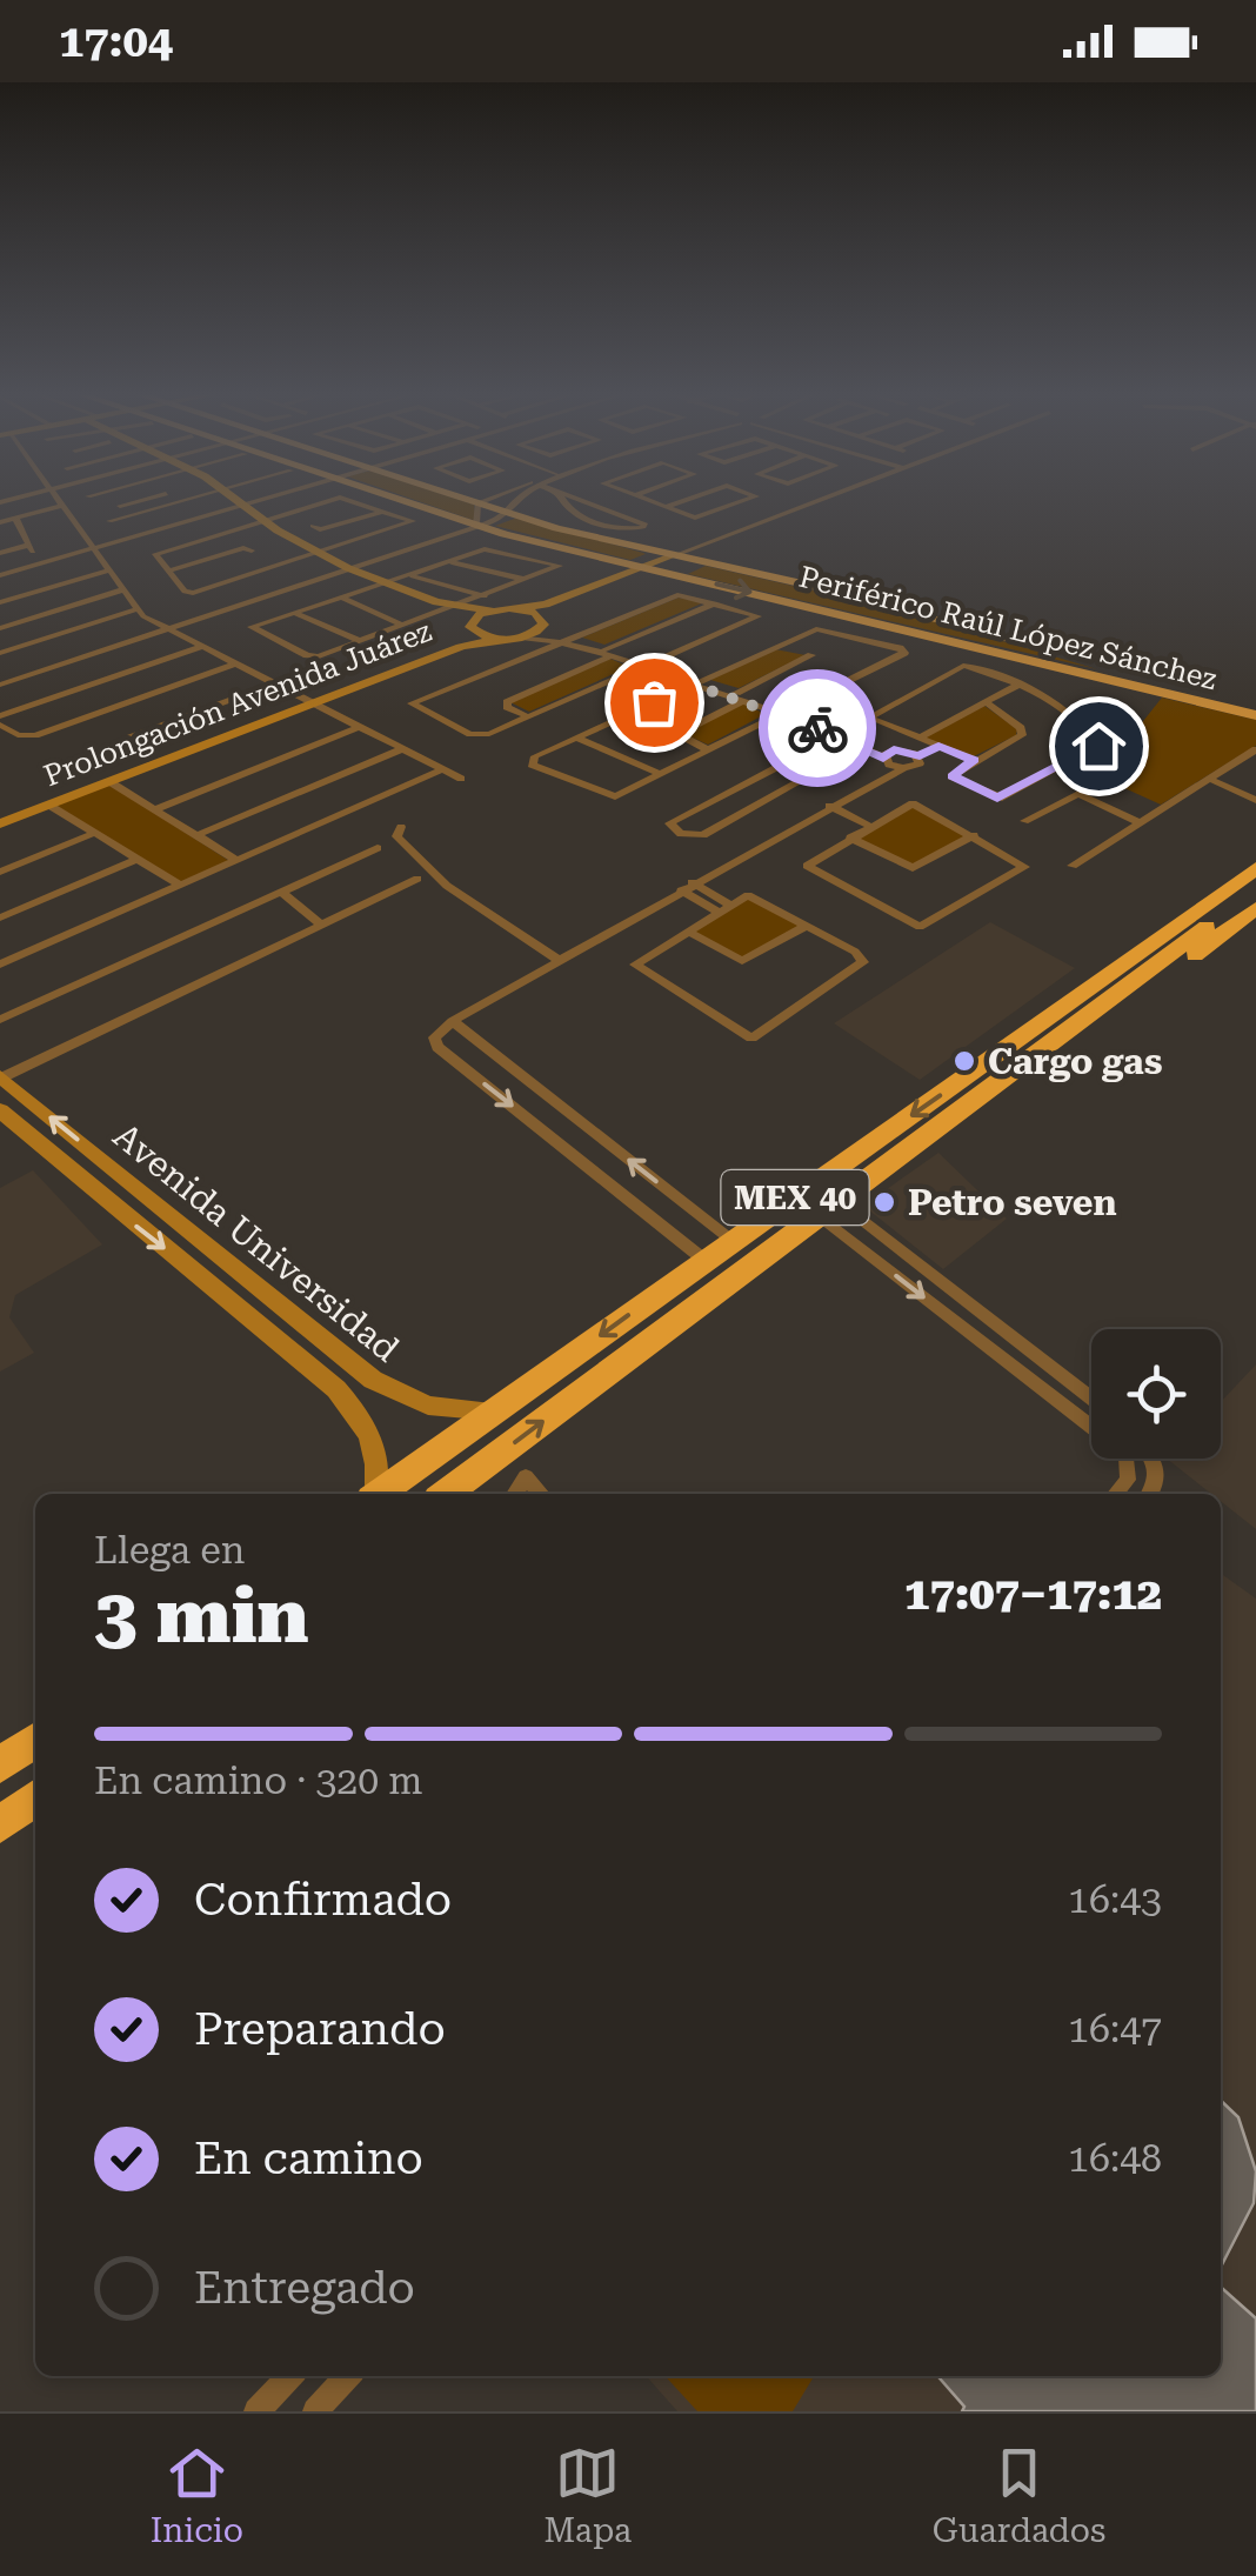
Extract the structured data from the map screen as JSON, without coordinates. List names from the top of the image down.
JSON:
{
  "streets": {
    "highway": ["MEX 40"],
    "main road": ["Periférico Raúl López Sánchez"],
    "street": ["Prolongación Avenida Juárez", "Avenida Universidad"]
  },
  "crossings": [
    ["MEX 40", "Avenida Universidad"]
  ],
  "places": ["Cargo gas", "Petro seven"],
  "page": {
    "status": "17:04",
    "heading": ["3 min", "Llega en", "17:07–17:12"],
    "bar": "En camino · 320 m",
    "list": [
      ["Confirmado", "16:43"],
      ["Preparando", "16:47"],
      ["En camino", "16:48"],
      "Entregado"
    ],
    "tabs": ["Inicio", "Mapa", "Guardados"]
  }
}
